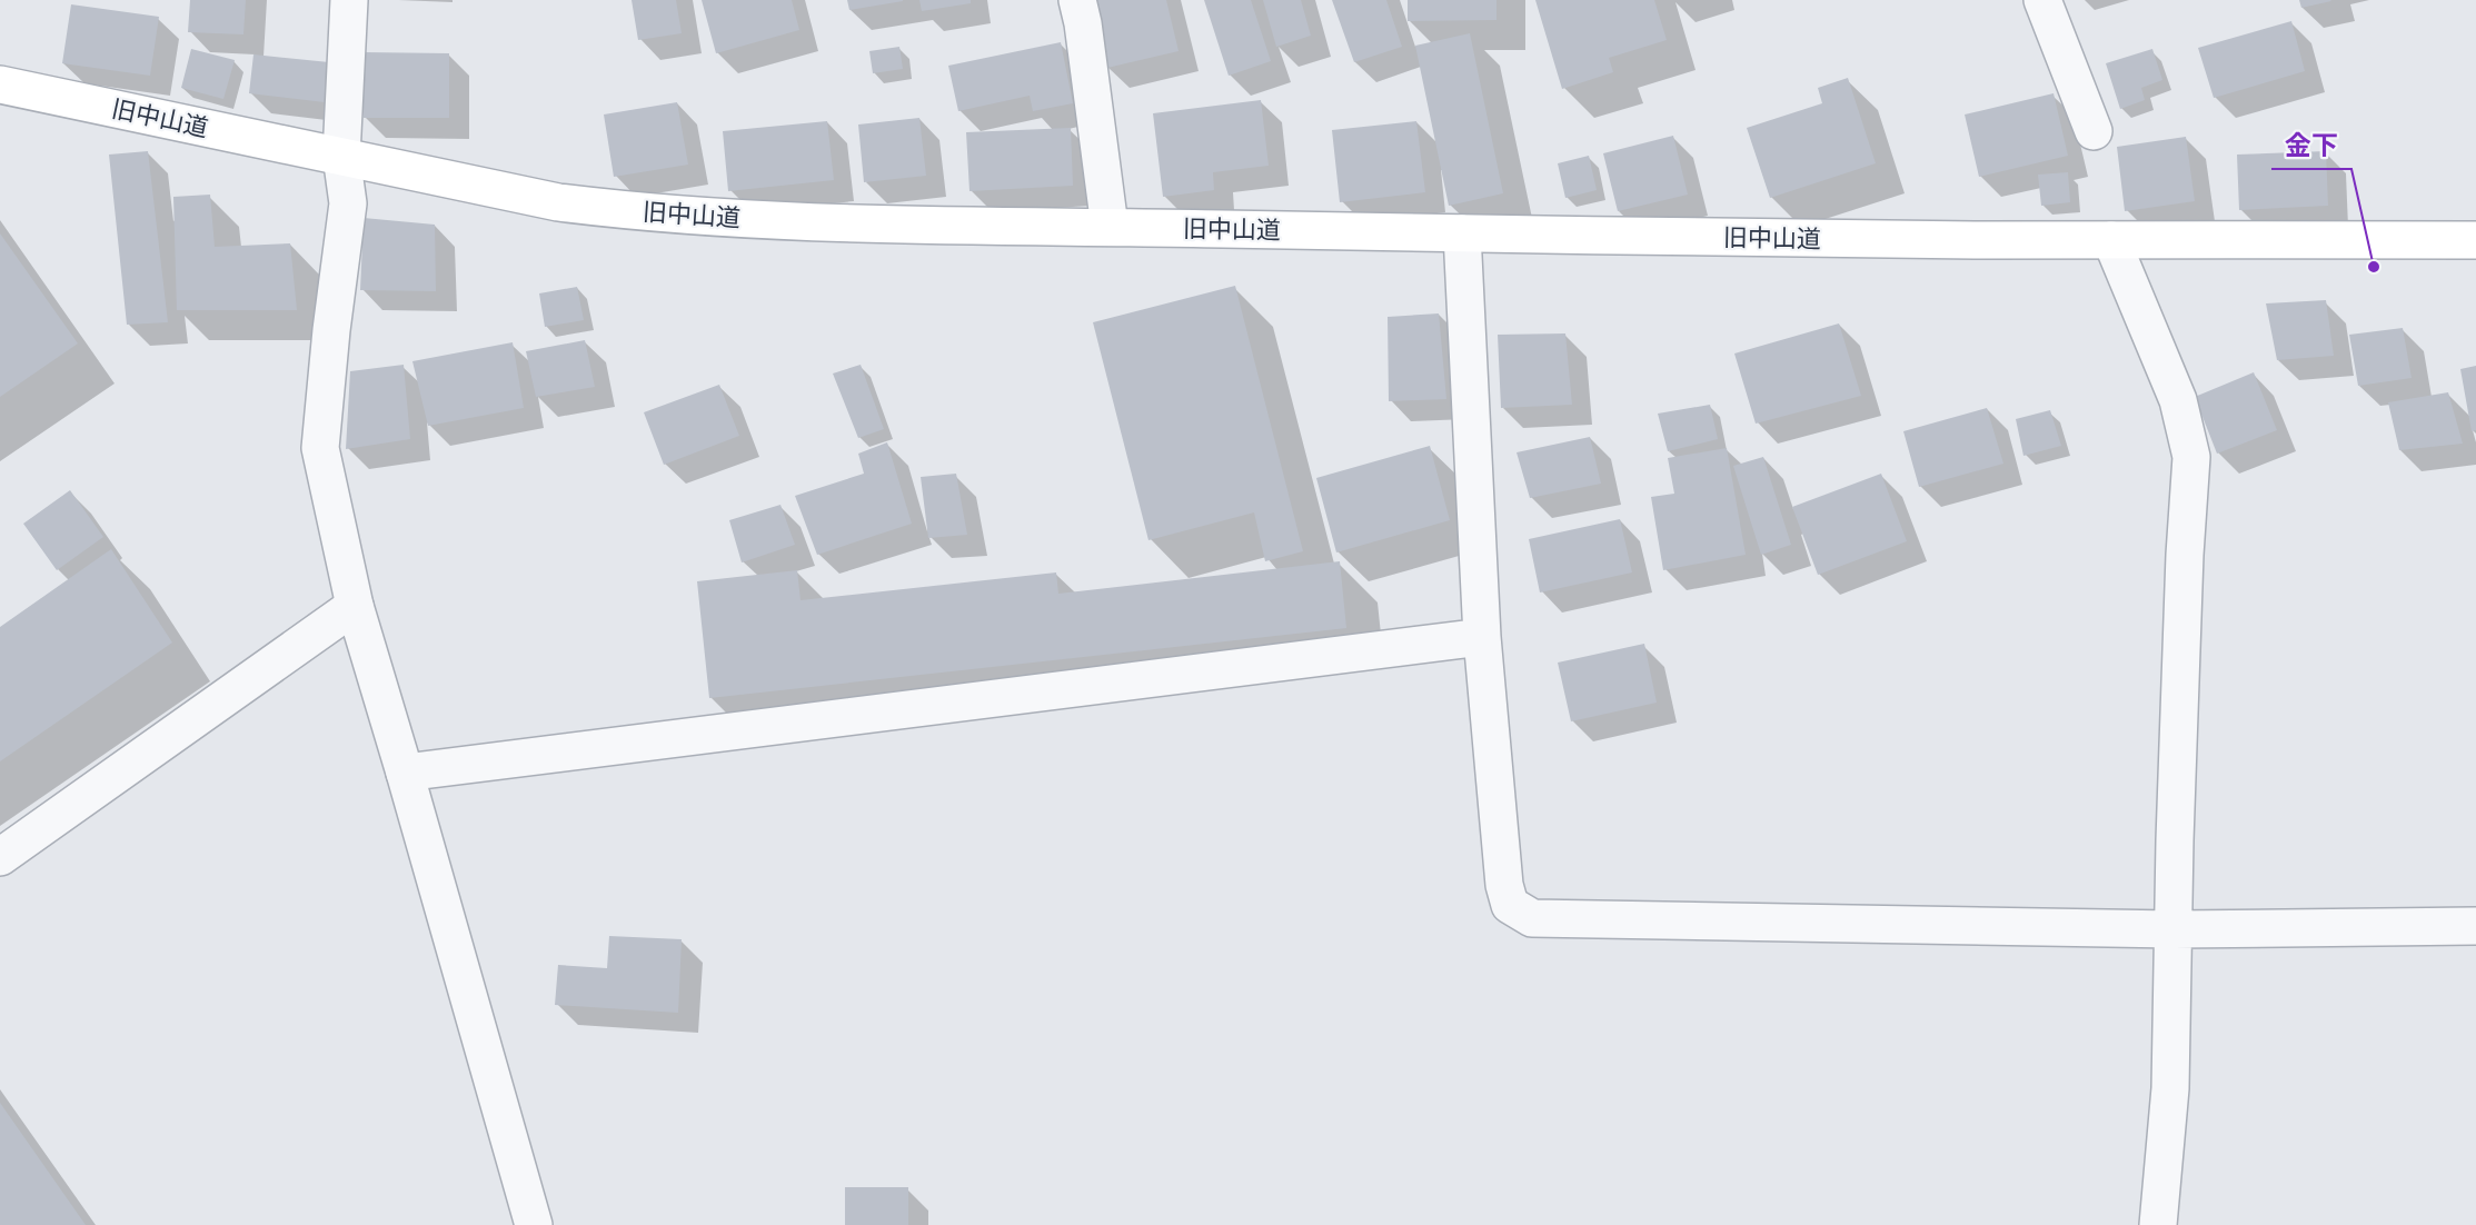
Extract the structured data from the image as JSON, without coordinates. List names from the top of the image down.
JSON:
{
  "streets": {
    "main road": ["旧中山道"]
  },
  "places": ["金下"]
}
